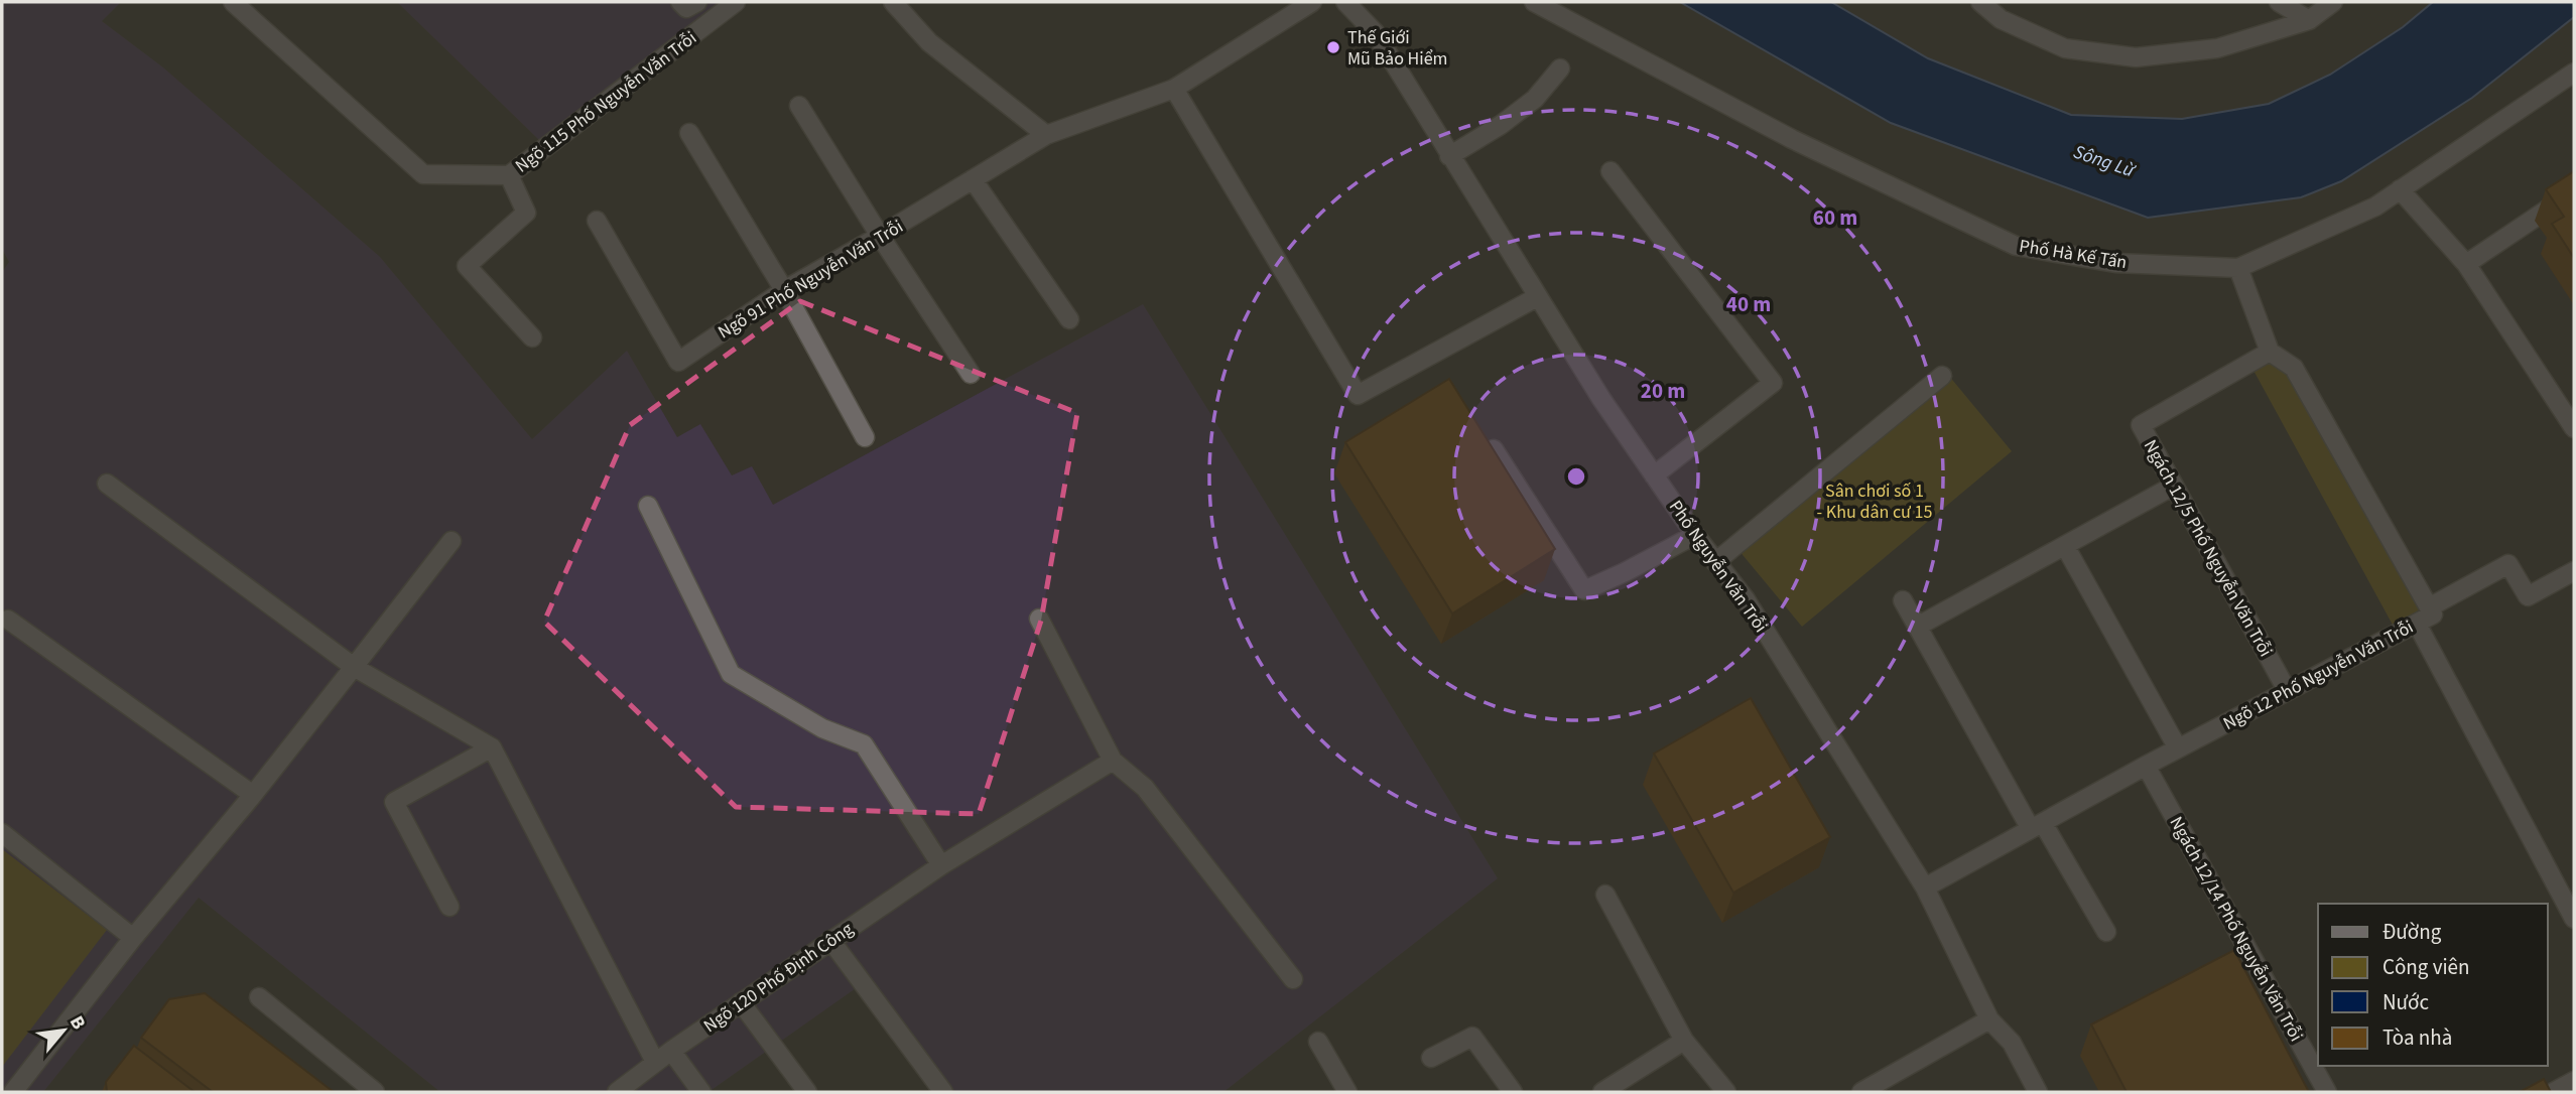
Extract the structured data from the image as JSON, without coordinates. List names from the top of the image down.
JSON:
{
  "streets": {
    "street": [
      "Ngõ 115 Phố Nguyễn Văn Trỗi",
      "Phố Hà Kế Tấn",
      "Ngõ 91 Phố Nguyễn Văn Trỗi",
      "Ngách 12/5 Phố Nguyễn Văn Trỗi",
      "Phố Nguyễn Văn Trỗi",
      "Ngõ 12 Phố Nguyễn Văn Trỗi",
      "Ngách 12/14 Phố Nguyễn Văn Trỗi",
      "Ngõ 120 Phố Định Công"
    ]
  },
  "crossings": [
    ["Ngách 12/5 Phố Nguyễn Văn Trỗi", "Ngõ 12 Phố Nguyễn Văn Trỗi"],
    ["Phố Nguyễn Văn Trỗi", "Ngõ 12 Phố Nguyễn Văn Trỗi"],
    ["Ngõ 12 Phố Nguyễn Văn Trỗi", "Ngách 12/14 Phố Nguyễn Văn Trỗi"]
  ],
  "water": ["Sông Lừ"],
  "parks": ["Sân chơi số 1 - Khu dân cư 15"],
  "places": ["Thế Giới Mũ Bảo Hiểm"],
  "legend": [
    "Đường",
    "Công viên",
    "Nước",
    "Tòa nhà"
  ],
  "north": "top right",
  "rings": ["60 m", "40 m", "20 m"]
}
